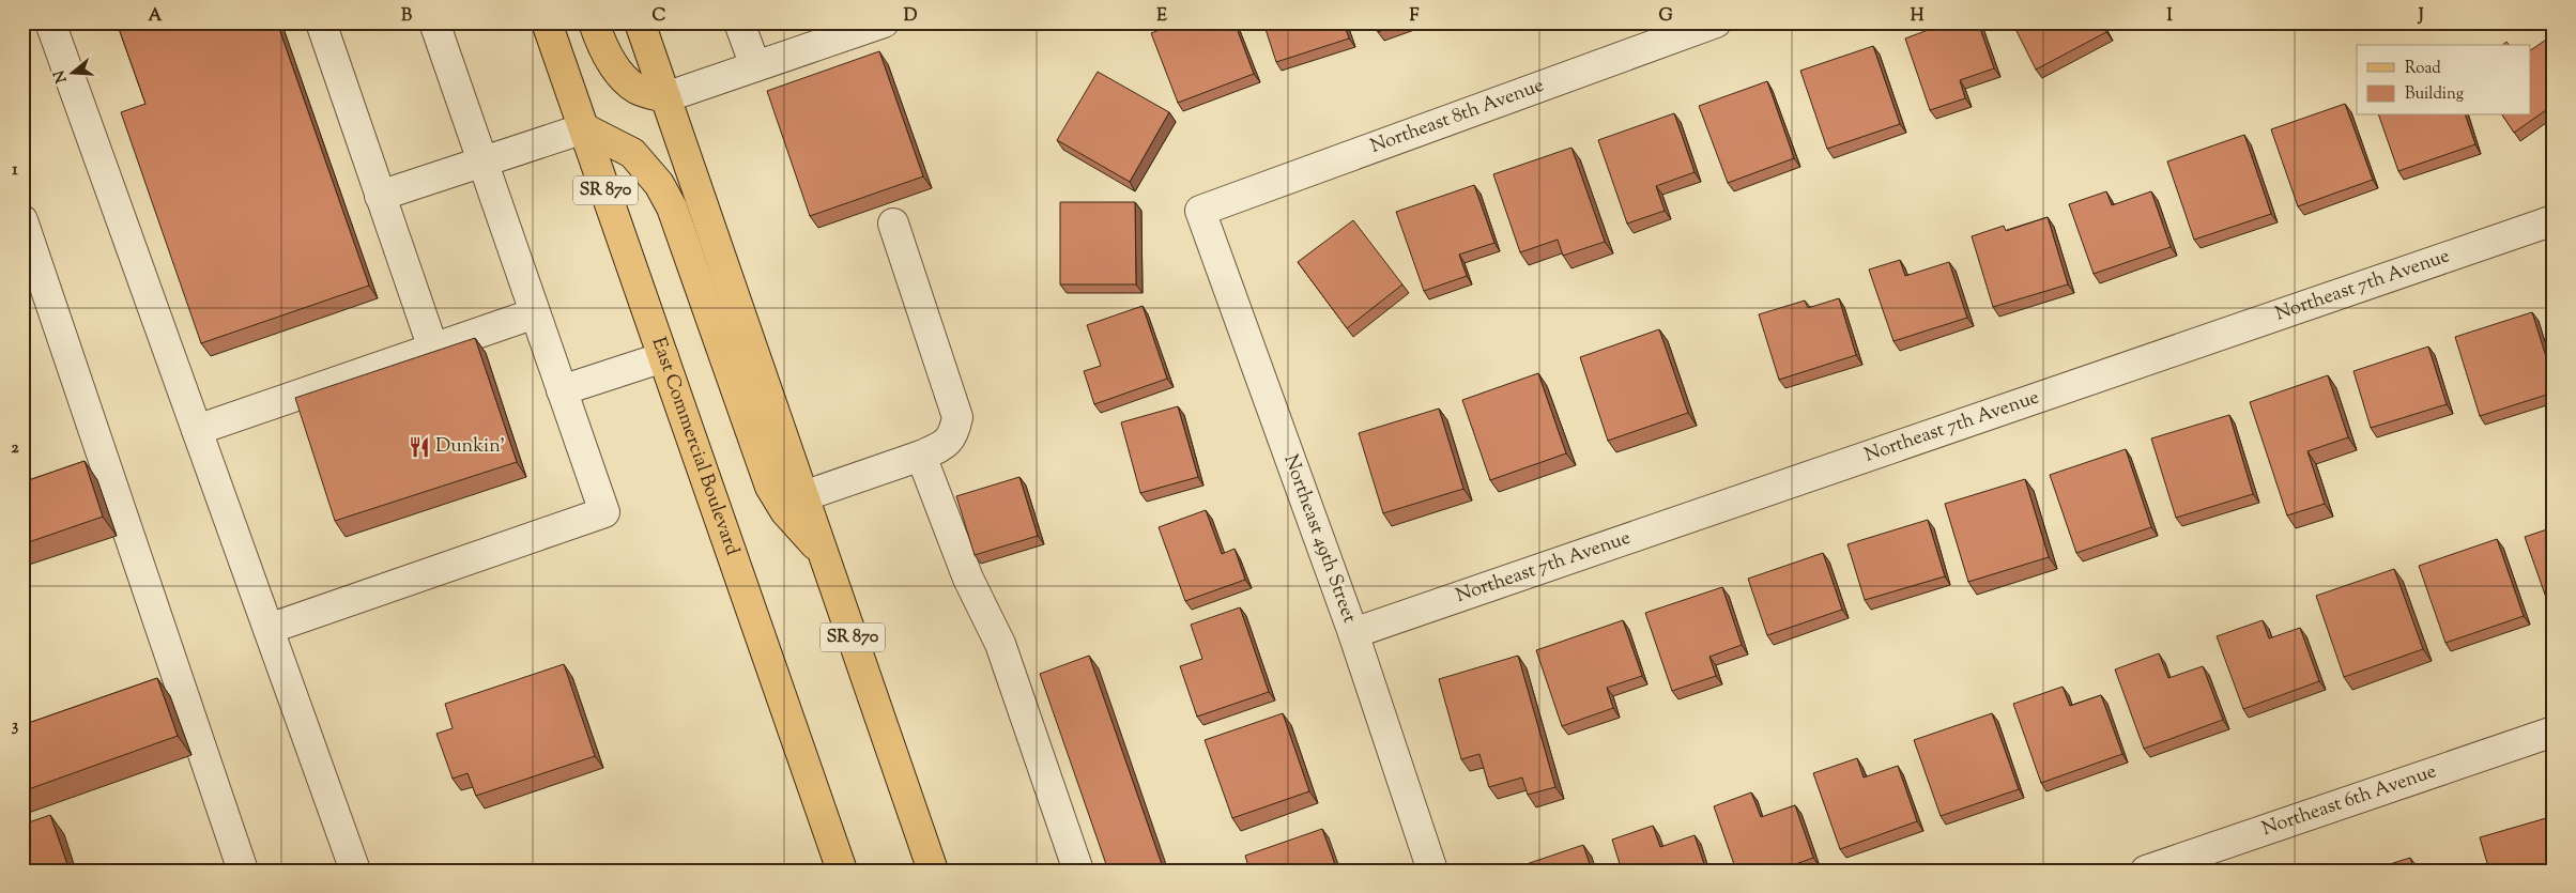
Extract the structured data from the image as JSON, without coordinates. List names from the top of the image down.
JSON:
{
  "streets": {
    "main road": ["SR 870", "East Commercial Boulevard"],
    "street": [
      "Northeast 8th Avenue",
      "Northeast 7th Avenue",
      "Northeast 49th Street",
      "Northeast 6th Avenue"
    ]
  },
  "crossings": [
    ["Northeast 8th Avenue", "Northeast 49th Street"],
    ["Northeast 7th Avenue", "Northeast 49th Street"]
  ],
  "places": {
    "restaurant": ["Dunkin'"]
  },
  "legend": ["Road", "Building"],
  "north": "left",
  "grid": {
    "columns": [
      "A",
      "B",
      "C",
      "D",
      "E",
      "F",
      "G",
      "H",
      "I",
      "J"
    ],
    "rows": ["1", "2", "3"]
  }
}
